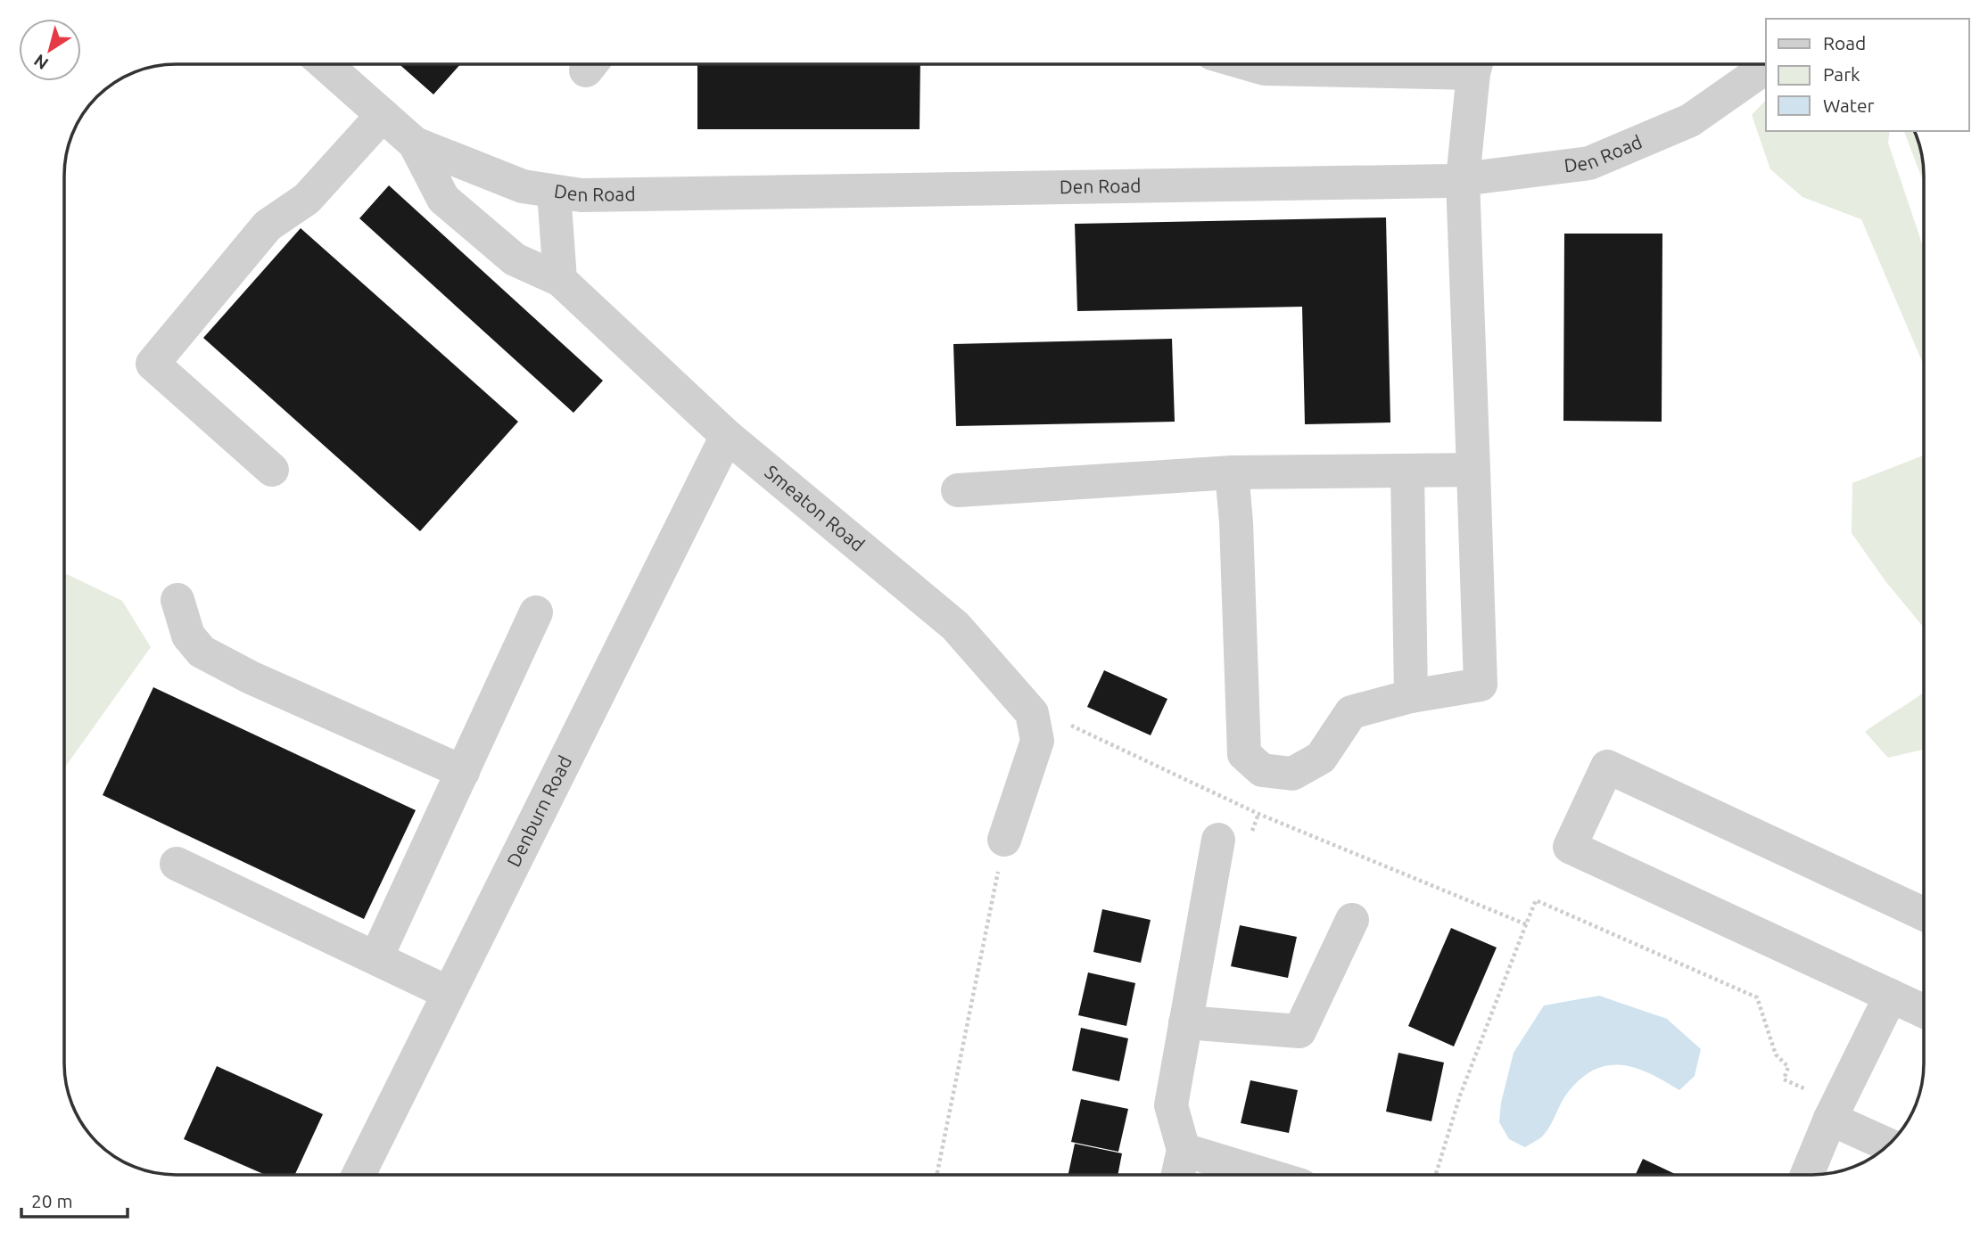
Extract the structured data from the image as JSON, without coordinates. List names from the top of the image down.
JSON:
{
  "streets": {
    "street": ["Den Road", "Smeaton Road", "Denburn Road"]
  },
  "crossings": [
    ["Den Road", "Smeaton Road"],
    ["Smeaton Road", "Denburn Road"]
  ],
  "legend": ["Road", "Park", "Water"],
  "scale_bar": "20 m",
  "north": "bottom left"
}
